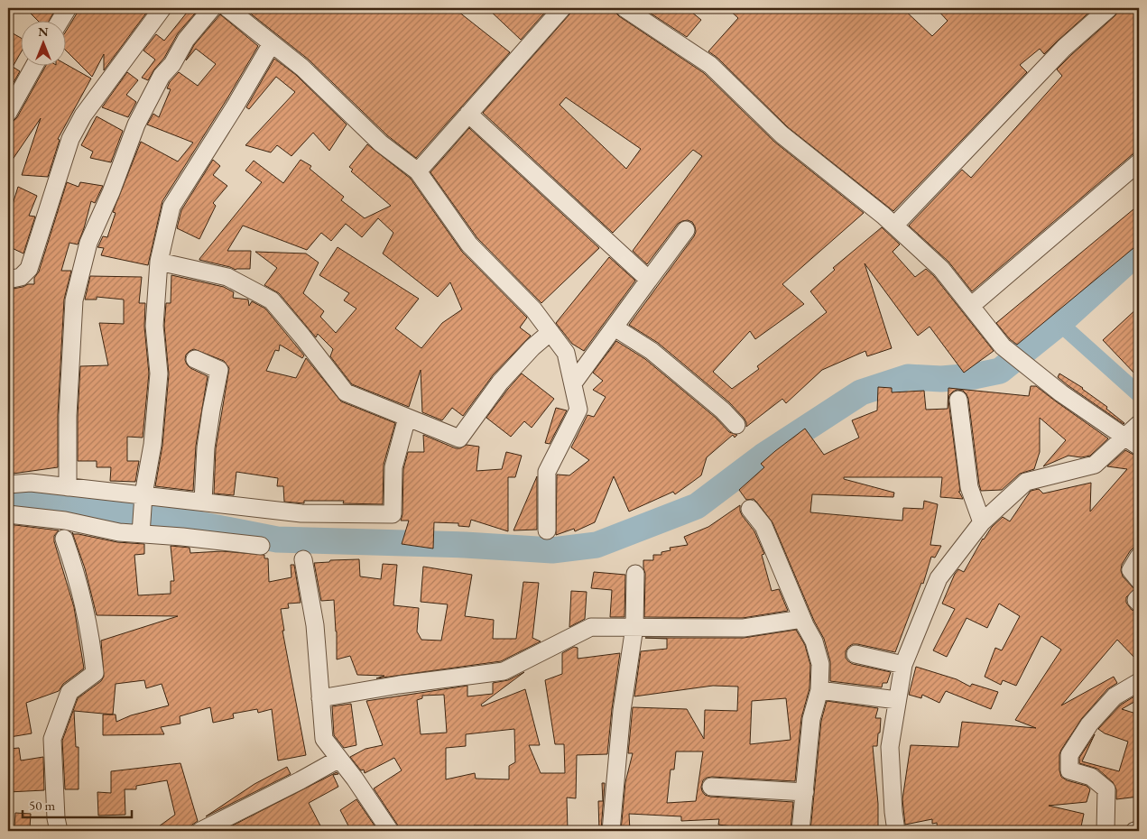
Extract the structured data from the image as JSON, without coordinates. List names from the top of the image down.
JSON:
{
  "scale_bar": "50 m",
  "north": "top"
}
